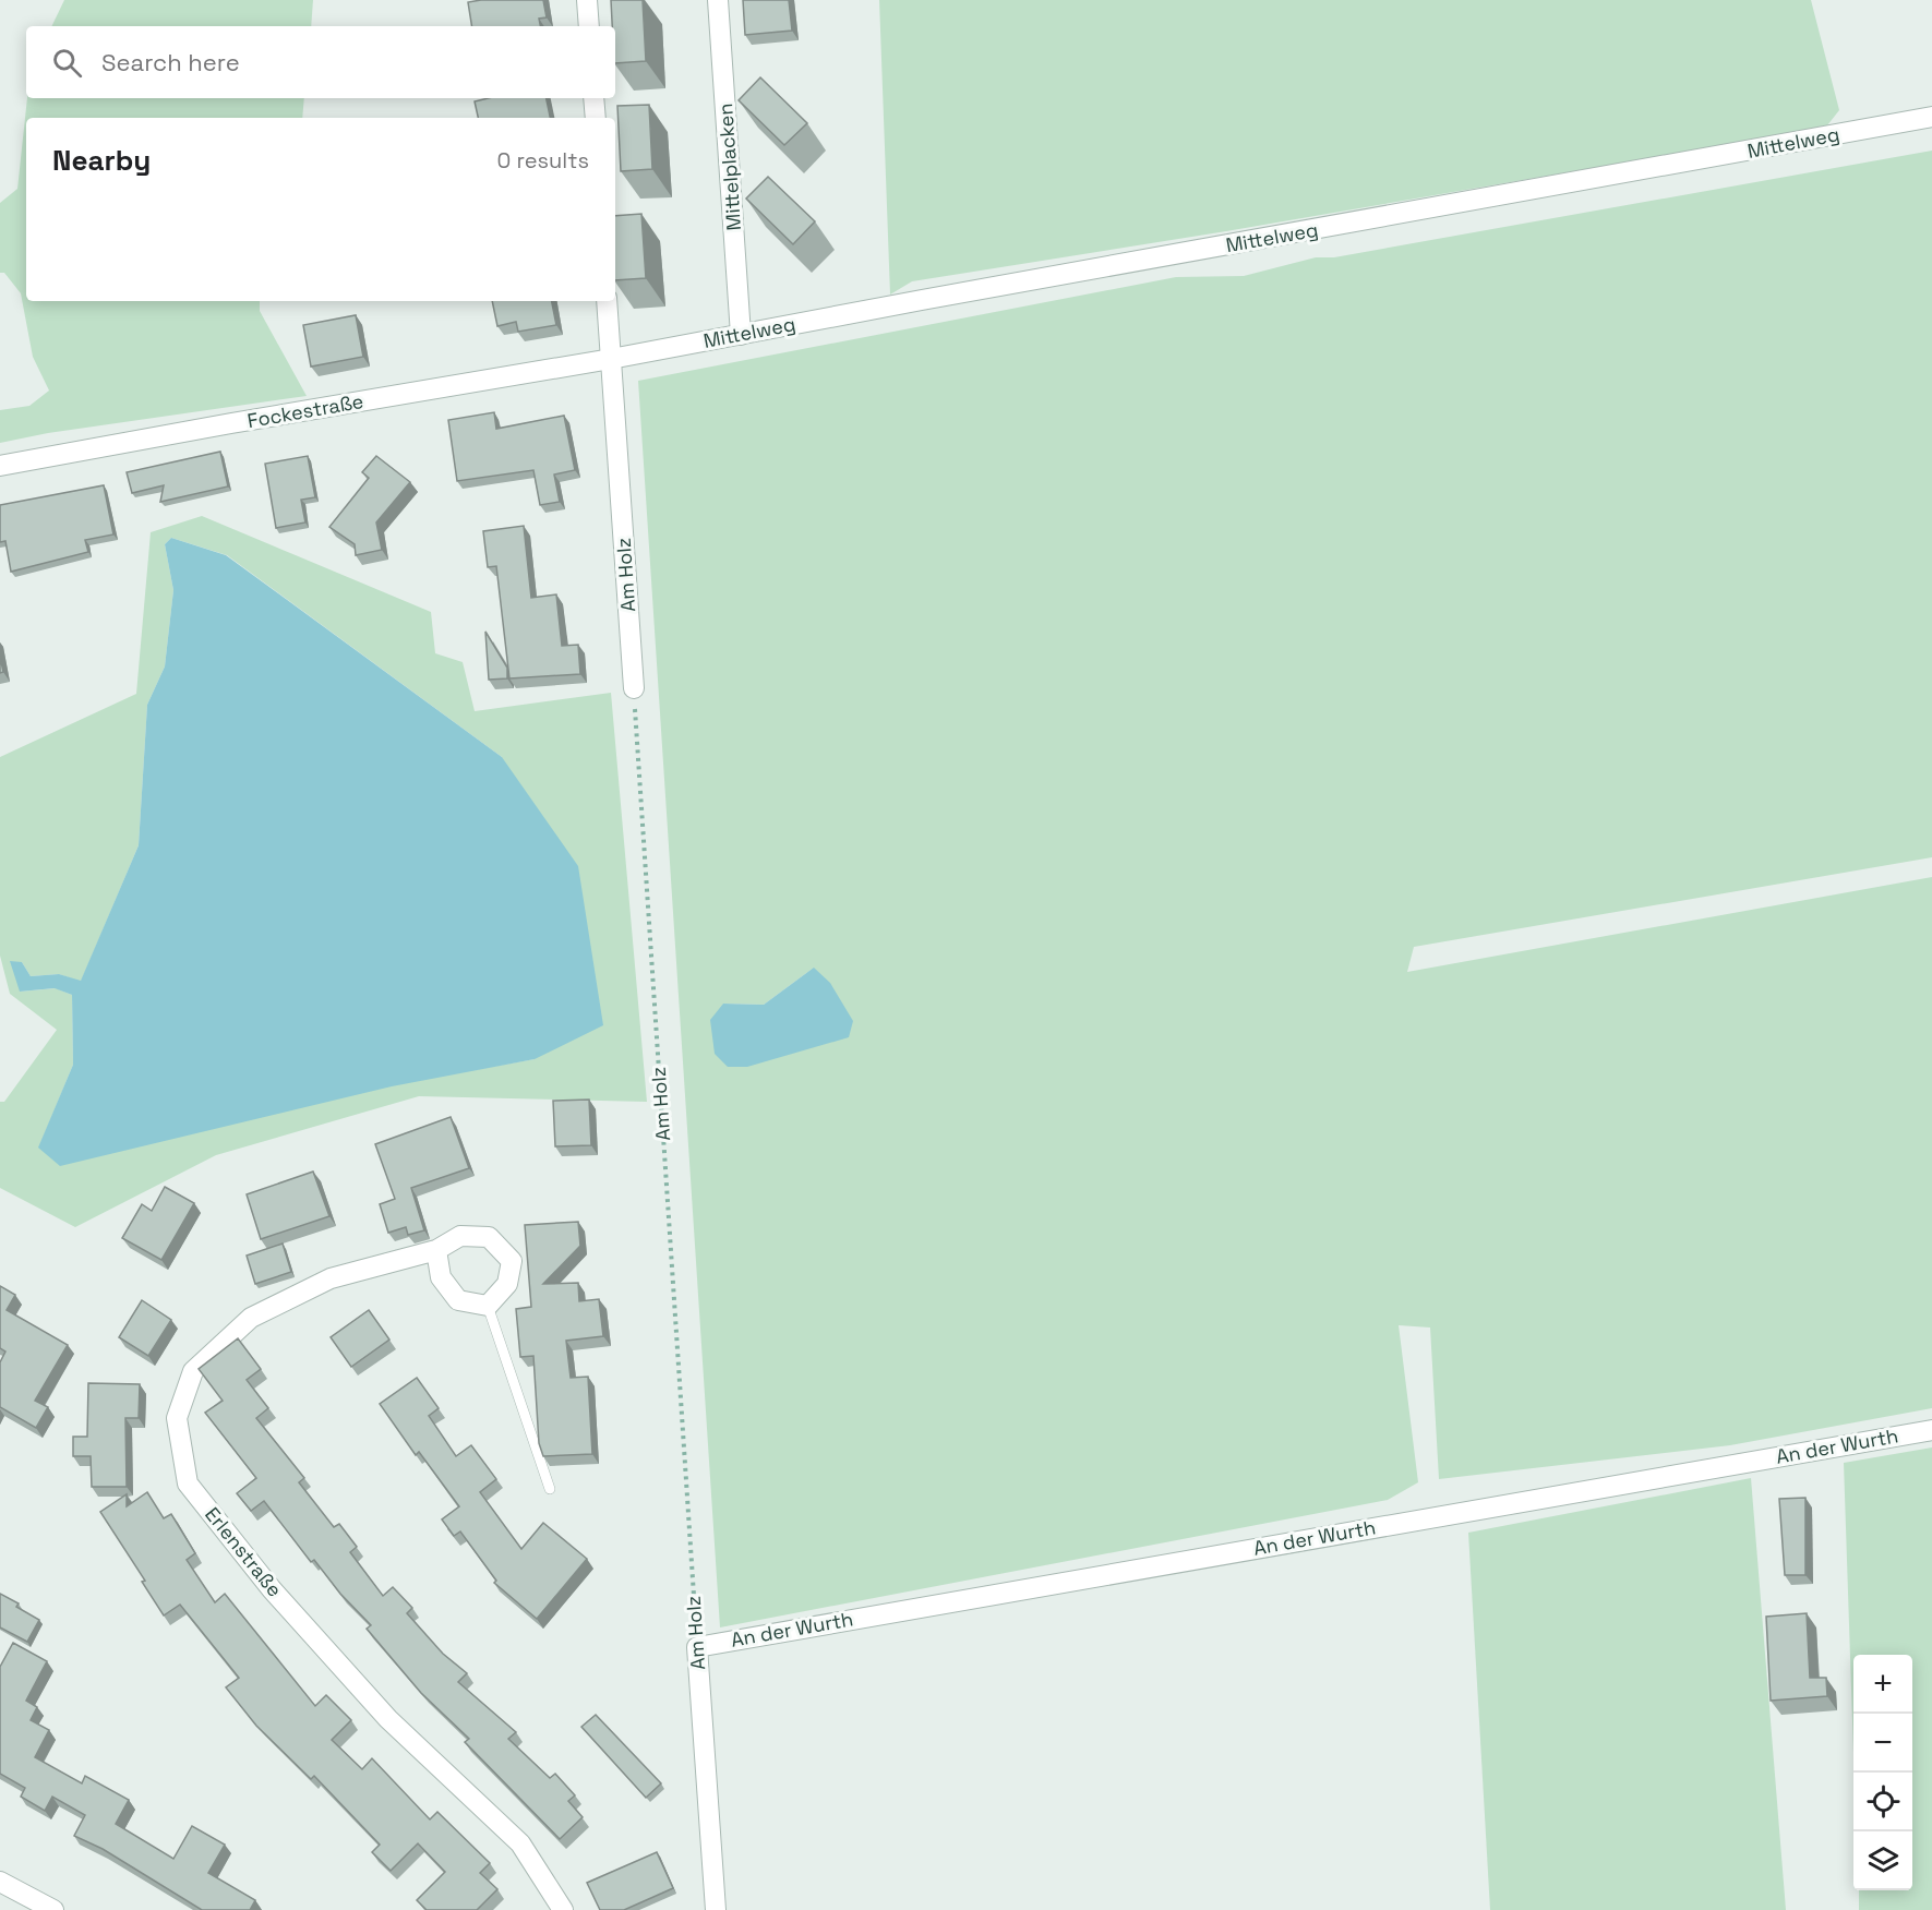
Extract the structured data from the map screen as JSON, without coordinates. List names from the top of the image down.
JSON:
{
  "streets": {
    "street": [
      "Mittelweg",
      "Mittelplacken",
      "Fockestraße",
      "Am Holz",
      "An der Wurth",
      "Erlenstraße"
    ]
  },
  "crossings": [
    ["Mittelweg", "Mittelplacken"],
    ["Mittelweg", "Fockestraße"],
    ["Mittelweg", "Am Holz"],
    ["Fockestraße", "Am Holz"],
    ["Am Holz", "An der Wurth"]
  ],
  "page": {
    "search": "Search here",
    "heading": ["Nearby", "0 results"],
    "map_buttons": ["+", "−"]
  }
}
